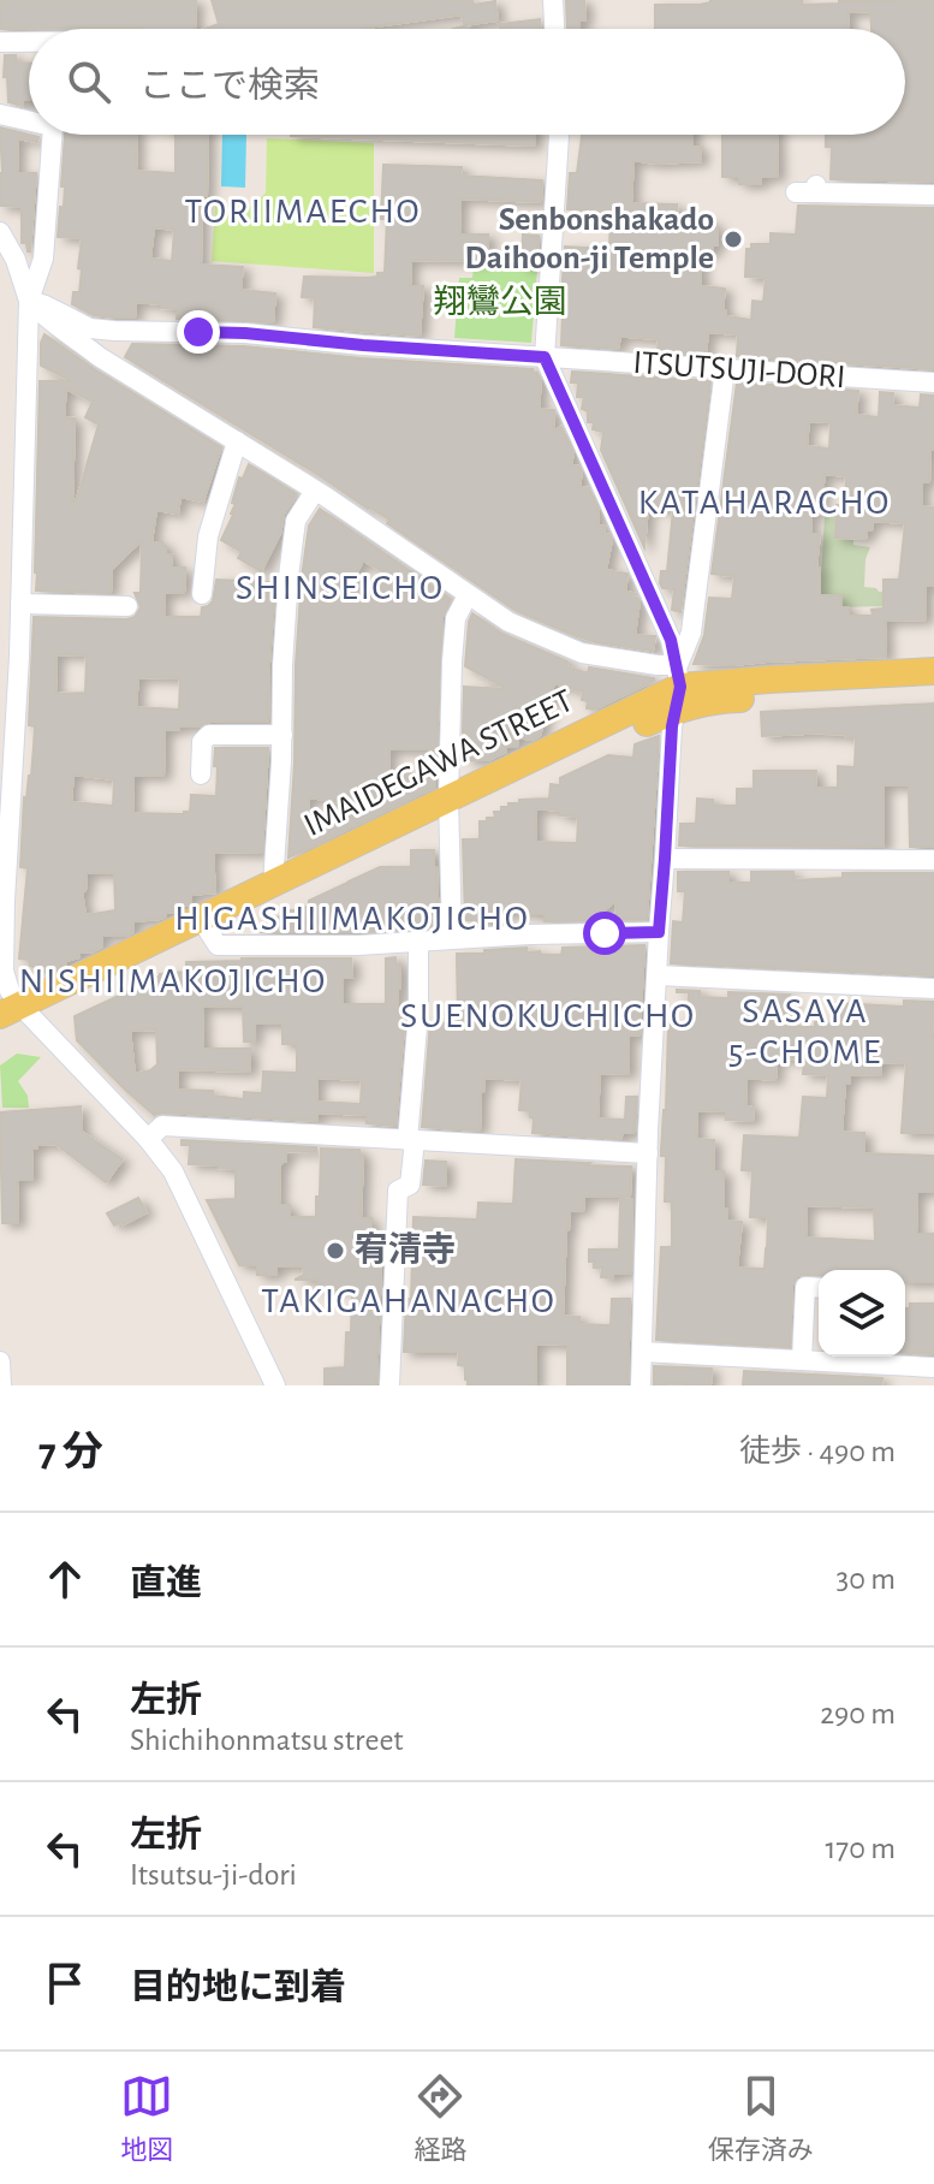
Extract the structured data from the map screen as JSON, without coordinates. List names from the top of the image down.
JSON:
{
  "streets": {
    "main road": ["IMAIDEGAWA STREET"],
    "street": ["ITSUTSUJI-DORI"]
  },
  "districts": [
    "TORIIMAECHO",
    "KATAHARACHO",
    "SHINSEICHO",
    "HIGASHIIMAKOJICHO",
    "NISHIIMAKOJICHO",
    "SASAYA 5-CHOME",
    "SUENOKUCHICHO",
    "TAKIGAHANACHO"
  ],
  "parks": ["翔鸞公園"],
  "places": ["Senbonshakado Daihoon-ji Temple", "宥清寺"],
  "page": {
    "search": "ここで検索",
    "heading": ["7 分", "徒歩 · 490 m"],
    "list": [
      ["直進", "30 m"],
      ["左折", "Shichihonmatsu street", "290 m"],
      ["左折", "Itsutsu-ji-dori", "170 m"],
      "目的地に到着"
    ],
    "nav": ["地図", "経路", "保存済み"]
  }
}
